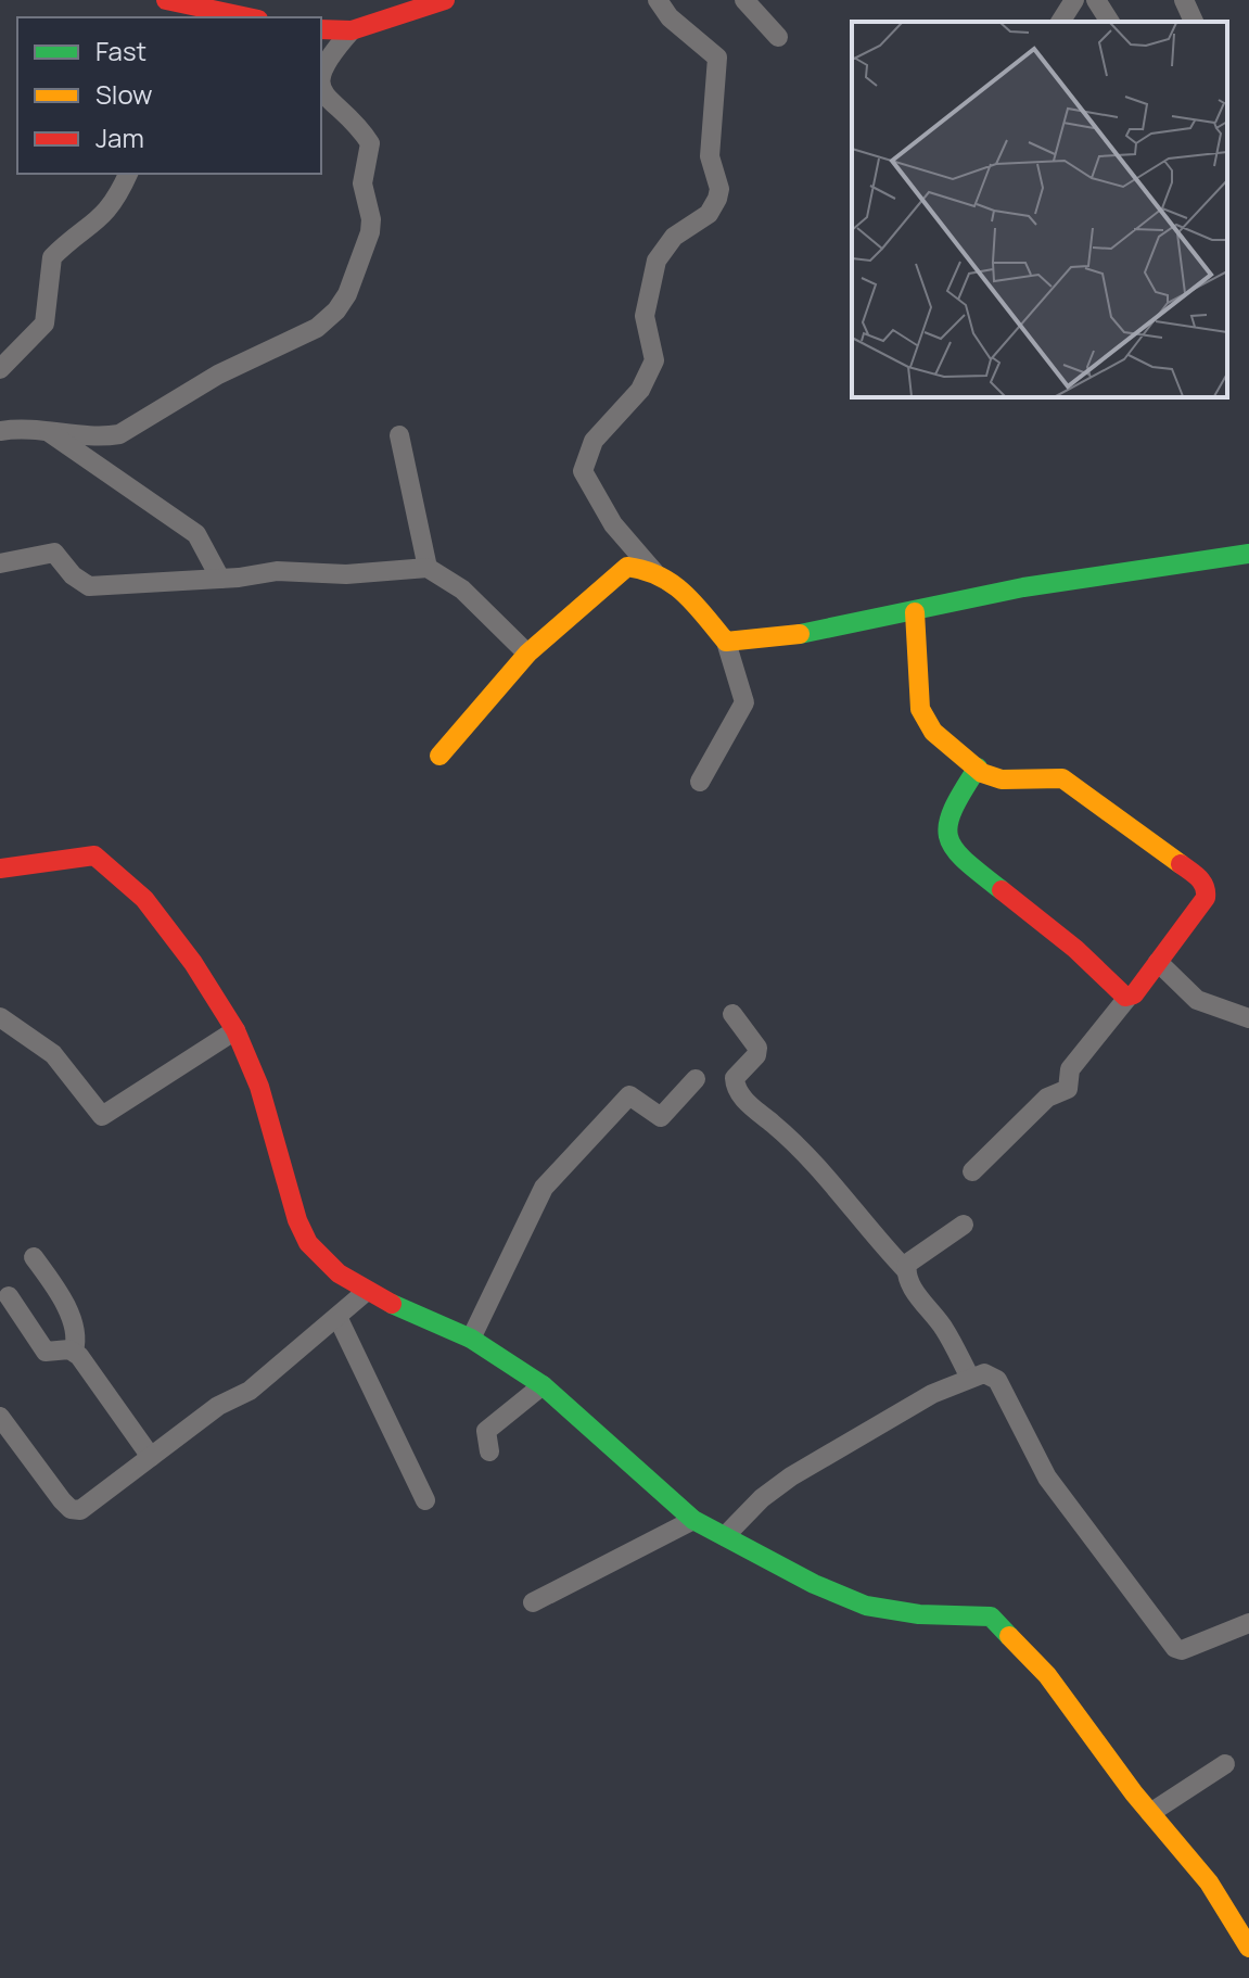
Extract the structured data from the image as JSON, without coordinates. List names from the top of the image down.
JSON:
{
  "legend": ["Fast", "Slow", "Jam"]
}
